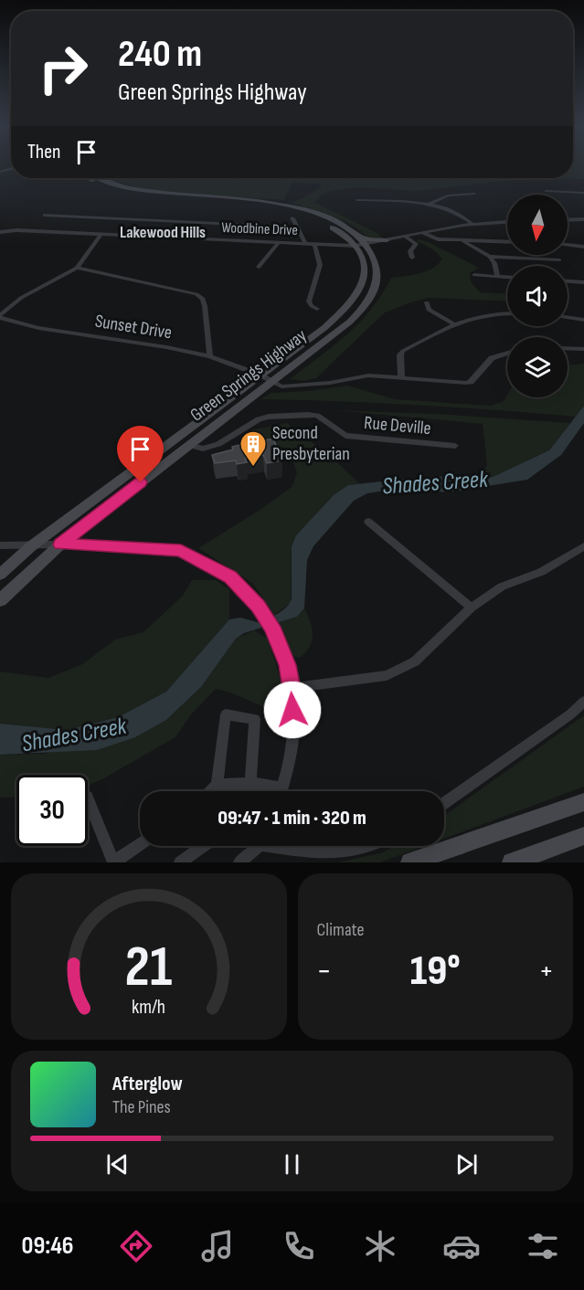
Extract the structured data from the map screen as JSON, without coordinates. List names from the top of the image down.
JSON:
{
  "streets": {
    "main road": ["Green Springs Highway"],
    "street": ["Woodbine Drive", "Sunset Drive", "Rue Deville"]
  },
  "crossings": [
    ["Woodbine Drive", "Green Springs Highway"],
    ["Sunset Drive", "Green Springs Highway"],
    ["Green Springs Highway", "Rue Deville"]
  ],
  "districts": ["Lakewood Hills"],
  "water": ["Shades Creek"],
  "places": {
    "building": ["Second Presbyterian"]
  },
  "north": "bottom",
  "page": {
    "turn": ["240 m", "Green Springs Highway"],
    "then": "Then",
    "limit": "30",
    "trip": "09:47 · 1 min · 320 m",
    "tile": "Climate",
    "heat": ["−", "19°", "+"],
    "song": ["Afterglow", "The Pines"],
    "tabs": "09:46",
    "gauge": ["21", "km/h"]
  }
}
